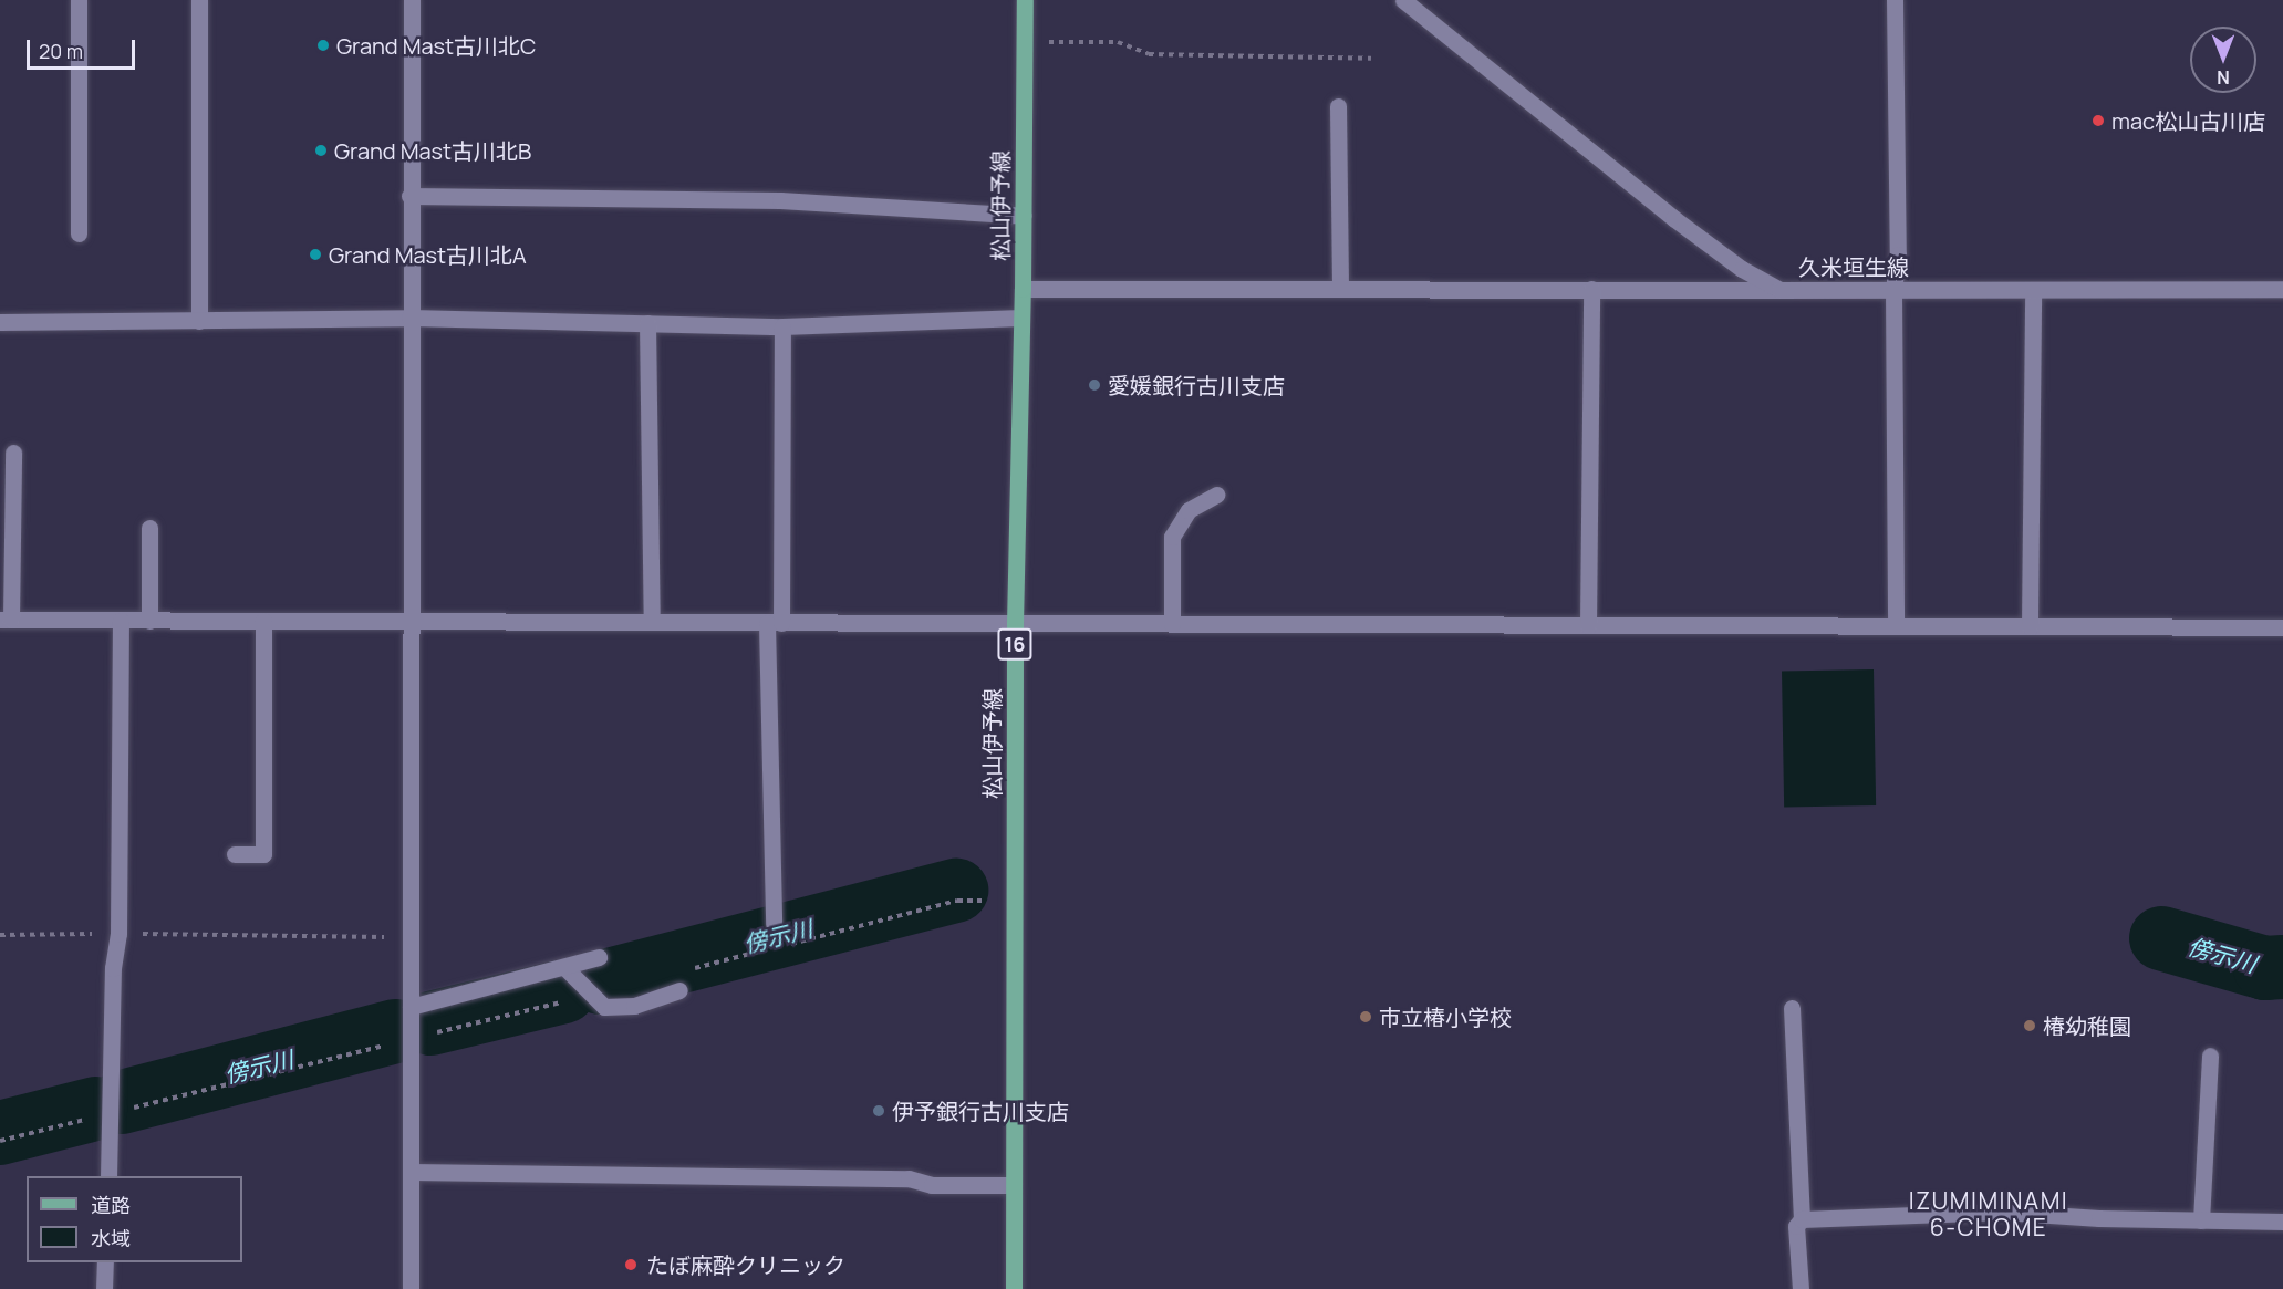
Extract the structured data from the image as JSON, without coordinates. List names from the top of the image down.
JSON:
{
  "streets": {
    "main road": ["松山伊予線", "16"],
    "street": ["久米垣生線"]
  },
  "districts": ["IZUMIMINAMI 6-CHOME"],
  "water": ["傍示川"],
  "places": [
    "Grand Mast古川北C",
    "mac松山古川店",
    "Grand Mast古川北B",
    "Grand Mast古川北A",
    "愛媛銀行古川支店",
    "市立椿小学校",
    "椿幼稚園",
    "伊予銀行古川支店",
    "たぼ麻酔クリニック"
  ],
  "legend": ["道路", "水域"],
  "scale_bar": "20 m",
  "north": "bottom"
}
